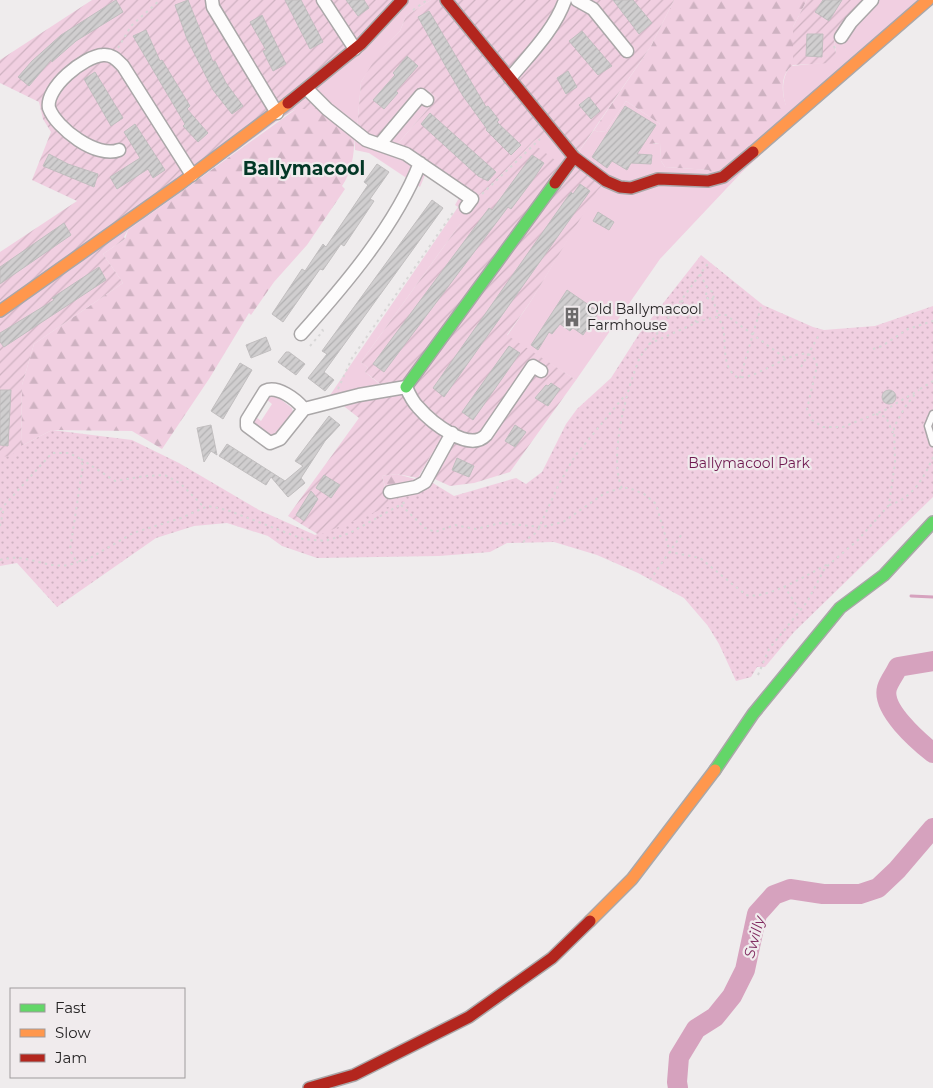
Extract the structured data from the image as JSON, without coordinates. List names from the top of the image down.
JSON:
{
  "districts": ["Ballymacool"],
  "water": ["Swilly"],
  "parks": ["Ballymacool Park"],
  "places": {
    "building": ["Old Ballymacool Farmhouse"]
  },
  "legend": ["Fast", "Slow", "Jam"]
}
